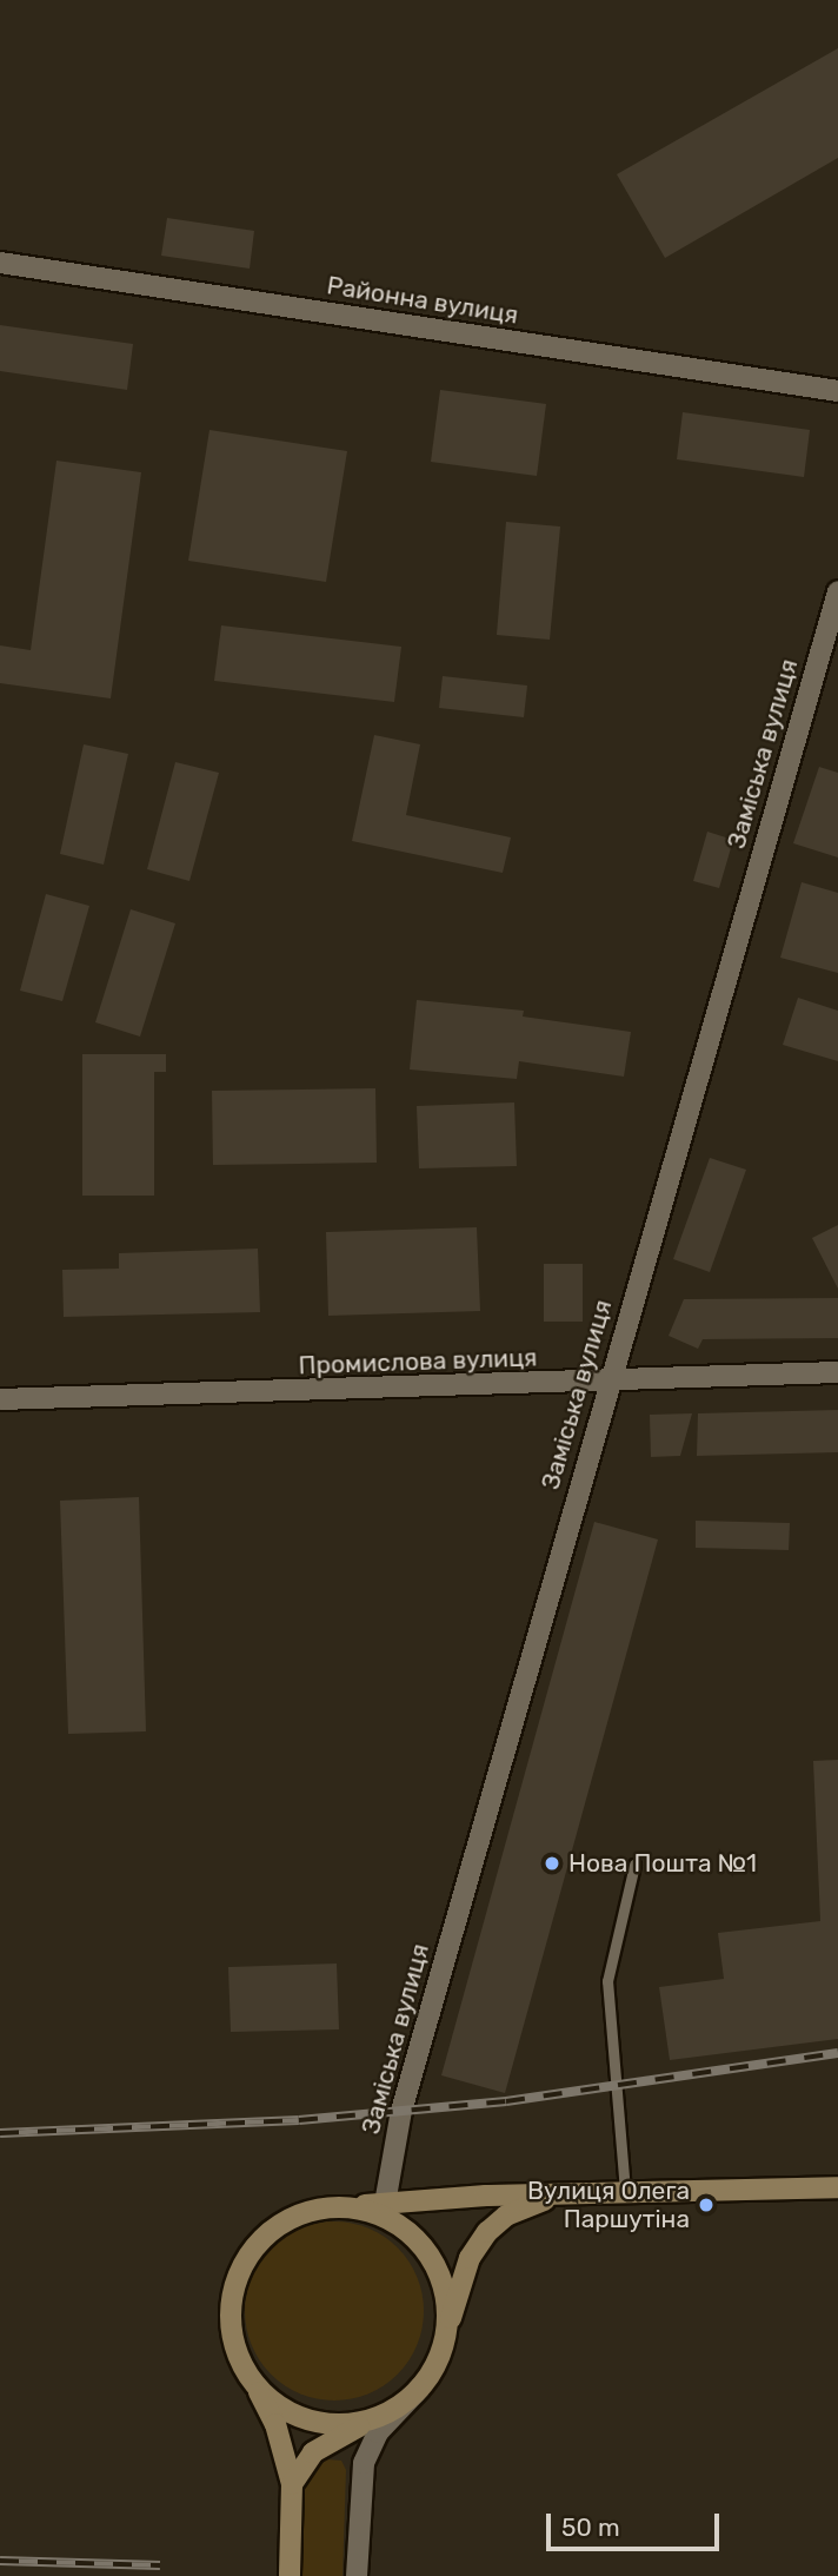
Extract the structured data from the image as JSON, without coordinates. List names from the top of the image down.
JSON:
{
  "streets": {
    "street": ["Районна вулиця", "Заміська вулиця", "Промислова вулиця"]
  },
  "crossings": [
    ["Заміська вулиця", "Промислова вулиця"]
  ],
  "places": ["Нова Пошта №1", "Вулиця Олега Паршутіна"],
  "scale_bar": "50 m"
}
